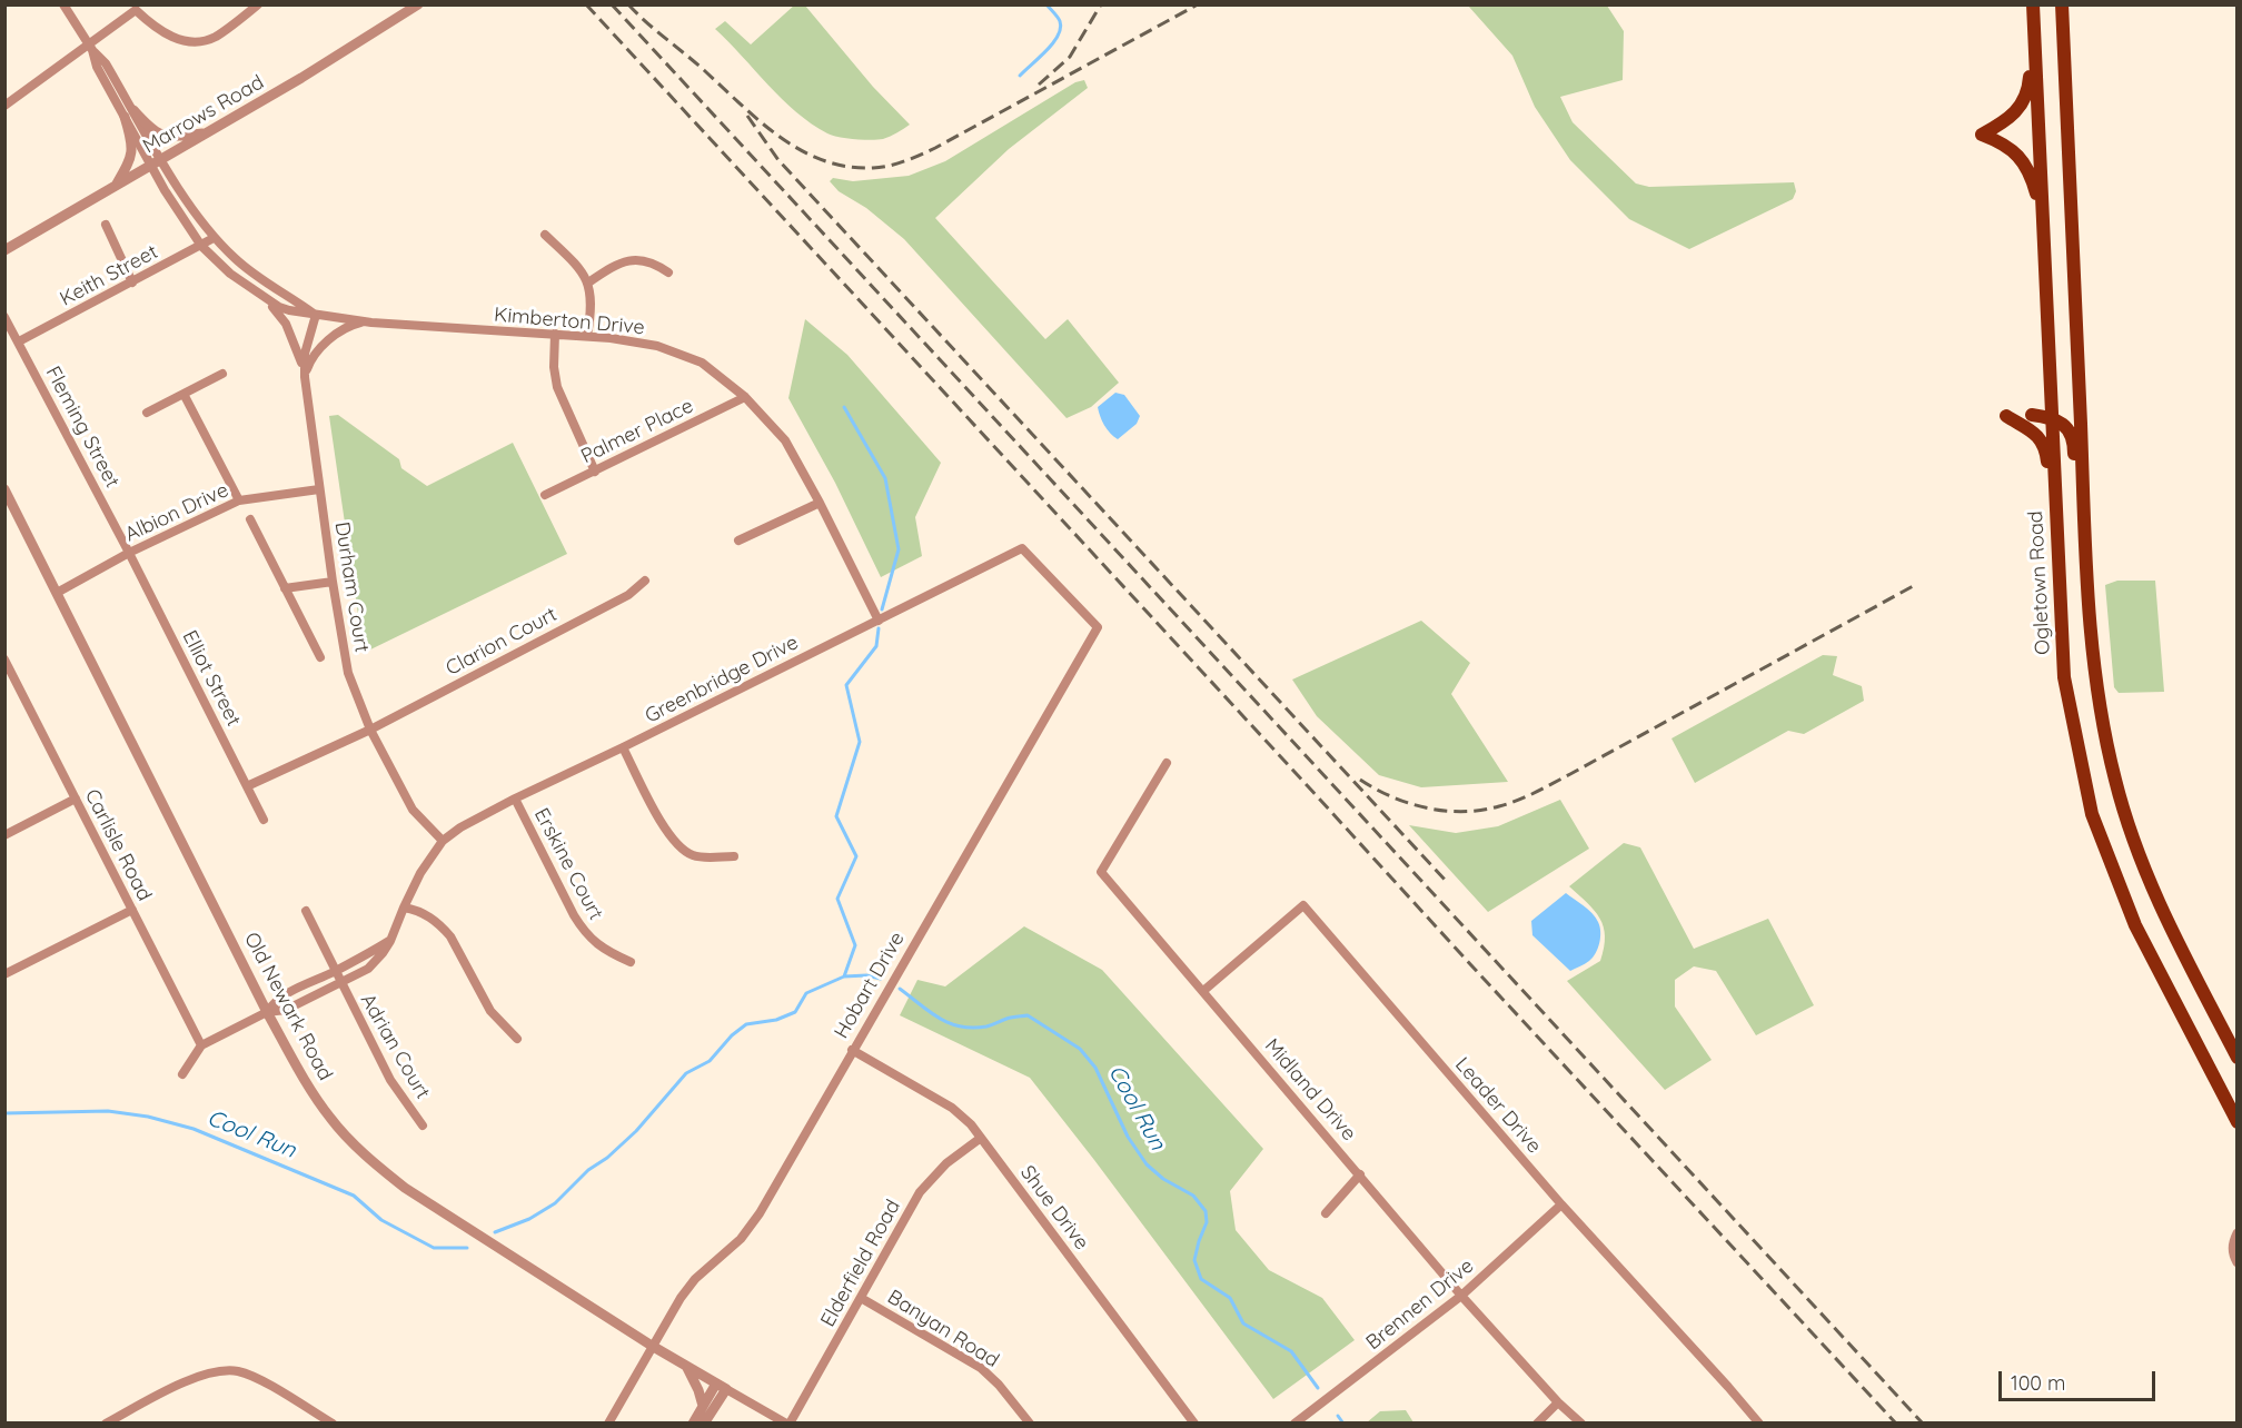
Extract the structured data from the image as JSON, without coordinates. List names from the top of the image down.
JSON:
{
  "streets": {
    "main road": ["Ogletown Road"],
    "street": [
      "Marrows Road",
      "Keith Street",
      "Kimberton Drive",
      "Fleming Street",
      "Palmer Place",
      "Albion Drive",
      "Durham Court",
      "Clarion Court",
      "Elliot Street",
      "Greenbridge Drive",
      "Carlisle Road",
      "Erskine Court",
      "Hobart Drive",
      "Old Newark Road",
      "Adrian Court",
      "Midland Drive",
      "Leader Drive",
      "Shue Drive",
      "Elderfield Road",
      "Brennen Drive",
      "Banyan Road"
    ]
  },
  "crossings": [
    ["Marrows Road", "Kimberton Drive"],
    ["Keith Street", "Kimberton Drive"],
    ["Keith Street", "Fleming Street"],
    ["Kimberton Drive", "Palmer Place"],
    ["Kimberton Drive", "Durham Court"],
    ["Kimberton Drive", "Greenbridge Drive"],
    ["Fleming Street", "Albion Drive"],
    ["Fleming Street", "Elliot Street"],
    ["Albion Drive", "Durham Court"],
    ["Albion Drive", "Elliot Street"],
    ["Albion Drive", "Old Newark Road"],
    ["Durham Court", "Clarion Court"],
    ["Durham Court", "Greenbridge Drive"],
    ["Clarion Court", "Elliot Street"],
    ["Greenbridge Drive", "Erskine Court"],
    ["Greenbridge Drive", "Hobart Drive"],
    ["Greenbridge Drive", "Old Newark Road"],
    ["Greenbridge Drive", "Adrian Court"],
    ["Hobart Drive", "Old Newark Road"],
    ["Hobart Drive", "Shue Drive"],
    ["Midland Drive", "Leader Drive"],
    ["Midland Drive", "Brennen Drive"],
    ["Leader Drive", "Brennen Drive"],
    ["Shue Drive", "Elderfield Road"],
    ["Elderfield Road", "Banyan Road"]
  ],
  "water": ["Cool Run"],
  "scale_bar": "100 m"
}
